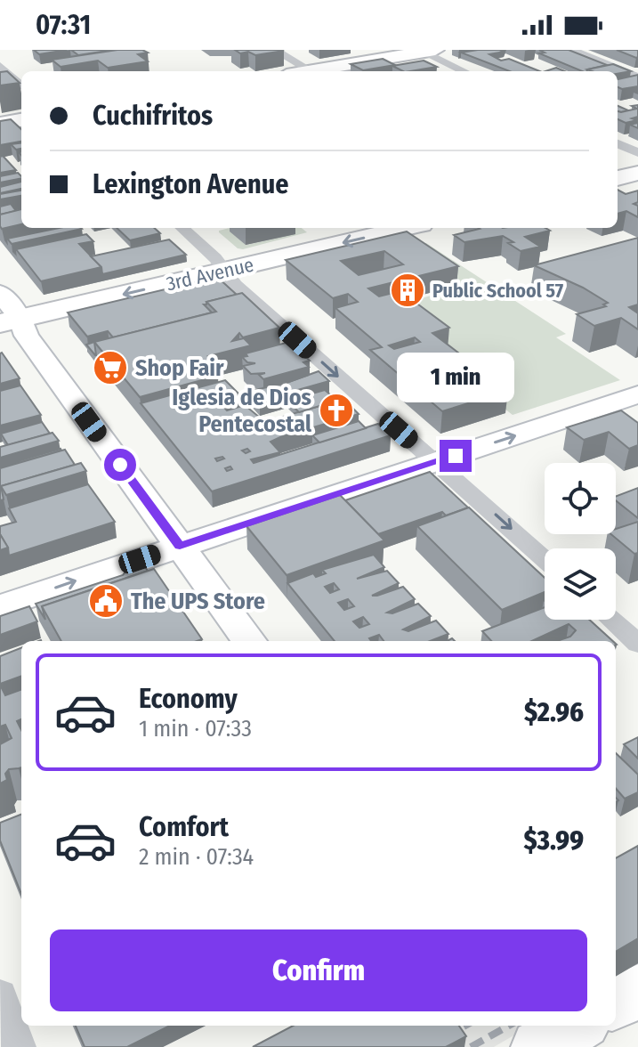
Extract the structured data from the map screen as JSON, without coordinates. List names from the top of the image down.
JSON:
{
  "streets": {
    "main road": ["3rd Avenue"]
  },
  "one_way": ["3rd Avenue"],
  "places": {
    "building": ["Public School 57"],
    "supermarket": ["Shop Fair"],
    "church": ["Iglesia de Dios Pentecostal"],
    "public building": ["The UPS Store"]
  },
  "page": {
    "status": "07:31",
    "banner": ["Cuchifritos", "Lexington Avenue"],
    "bubble": "1 min",
    "list": [
      {
        "name": "Economy",
        "note": "1 min · 07:33",
        "value": "$2.96"
      },
      {
        "name": "Comfort",
        "note": "2 min · 07:34",
        "value": "$3.99"
      }
    ],
    "buttons": "Confirm"
  }
}
